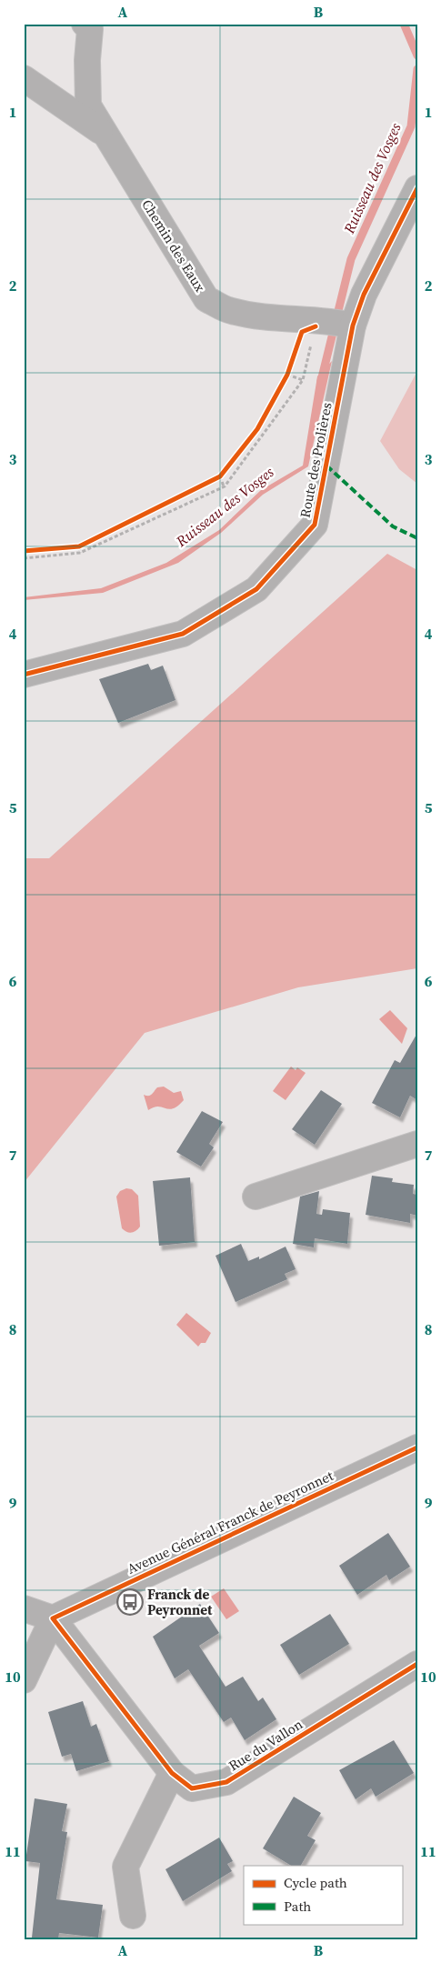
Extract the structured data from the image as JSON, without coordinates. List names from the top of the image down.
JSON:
{
  "streets": {
    "street": [
      "Chemin des Eaux",
      "Route des Prolières",
      "Avenue Général Franck de Peyronnet",
      "Rue du Vallon"
    ]
  },
  "crossings": [
    ["Chemin des Eaux", "Route des Prolières"],
    ["Avenue Général Franck de Peyronnet", "Rue du Vallon"]
  ],
  "water": ["Ruisseau des Vosges"],
  "places": {
    "bus stop": ["Franck de Peyronnet"]
  },
  "legend": ["Cycle path", "Path"],
  "grid": {
    "columns": ["A", "B"],
    "rows": [
      "1",
      "2",
      "3",
      "4",
      "5",
      "6",
      "7",
      "8",
      "9",
      "10",
      "11"
    ]
  }
}
